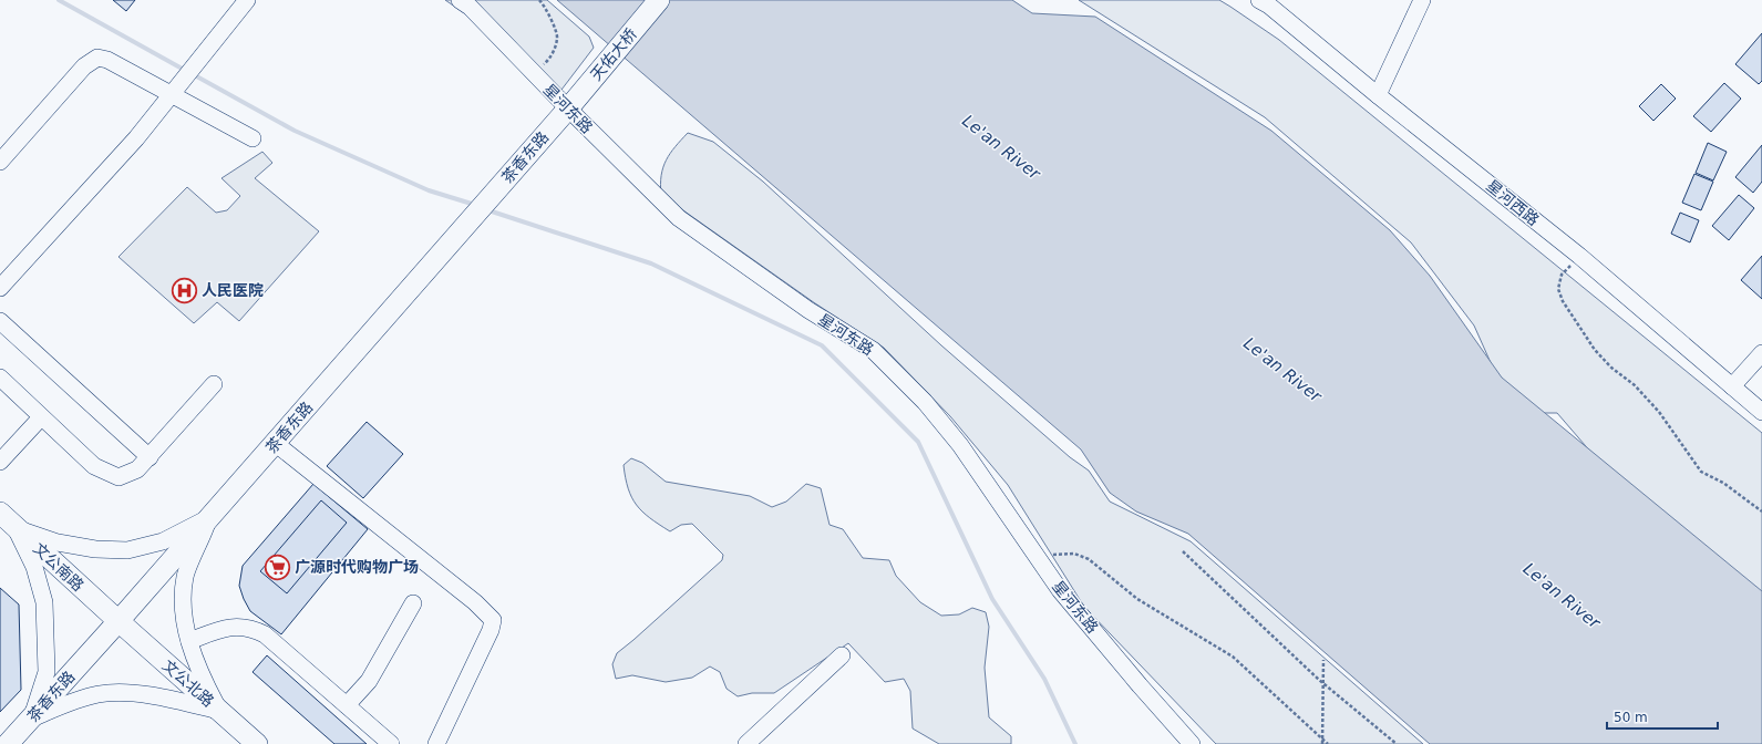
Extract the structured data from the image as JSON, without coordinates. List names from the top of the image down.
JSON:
{
  "streets": {
    "main road": [
      "天佑大桥",
      "茶香东路",
      "文公南路",
      "文公北路"
    ],
    "street": ["星河东路", "星河西路"]
  },
  "crossings": [
    ["天佑大桥", "星河东路"],
    ["天佑大桥", "茶香东路"],
    ["星河东路", "茶香东路"],
    ["茶香东路", "文公南路"],
    ["茶香东路", "文公北路"],
    ["文公南路", "文公北路"]
  ],
  "water": ["Le'an River"],
  "places": {
    "hospital": ["人民医院"],
    "supermarket": ["广源时代购物广场"]
  },
  "scale_bar": "50 m"
}
